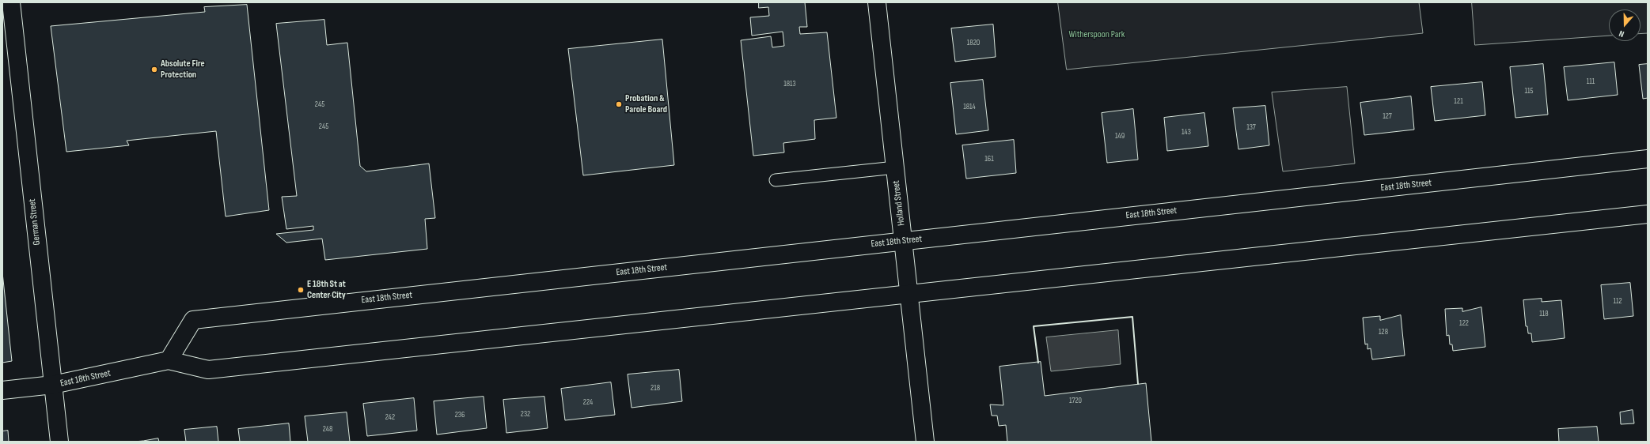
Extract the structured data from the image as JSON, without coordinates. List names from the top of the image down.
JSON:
{
  "streets": {
    "main road": ["East 18th Street", "Holland Street", "German Street"]
  },
  "crossings": [
    ["East 18th Street", "Holland Street"],
    ["East 18th Street", "German Street"]
  ],
  "parks": ["Witherspoon Park"],
  "places": ["Absolute Fire Protection", "Probation & Parole Board", "E 18th St at Center City"],
  "house_numbers": [
    "1820",
    "111",
    "1813",
    "115",
    "121",
    "245",
    "1814",
    "127",
    "245",
    "137",
    "143",
    "149",
    "161",
    "112",
    "118",
    "122",
    "128",
    "218",
    "1720",
    "224",
    "232",
    "236",
    "242",
    "248"
  ],
  "north": "bottom"
}
